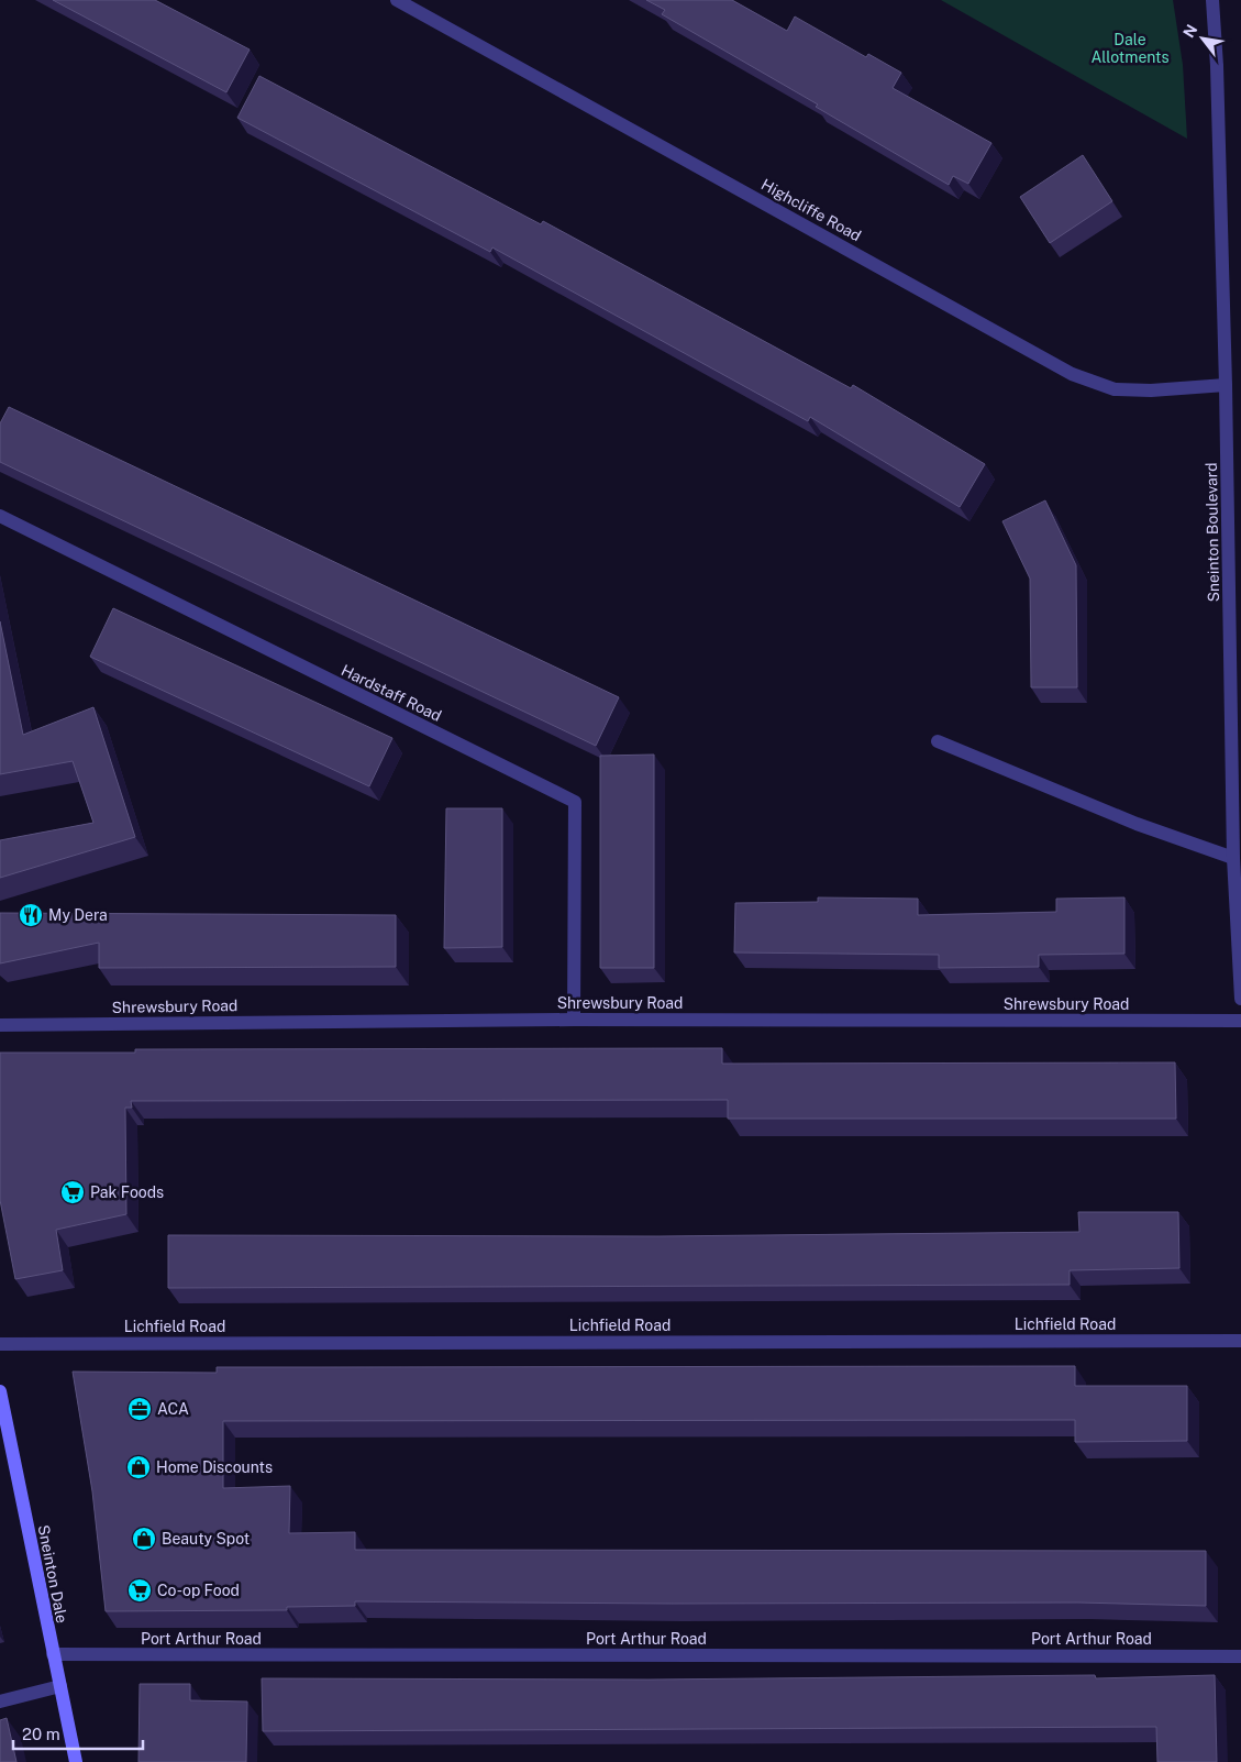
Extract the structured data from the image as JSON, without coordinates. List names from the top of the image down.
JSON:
{
  "streets": {
    "street": [
      "Highcliffe Road",
      "Sneinton Boulevard",
      "Hardstaff Road",
      "Shrewsbury Road",
      "Lichfield Road",
      "Sneinton Dale",
      "Port Arthur Road"
    ]
  },
  "crossings": [
    ["Highcliffe Road", "Sneinton Boulevard"],
    ["Hardstaff Road", "Shrewsbury Road"],
    ["Sneinton Dale", "Port Arthur Road"]
  ],
  "parks": ["Dale Allotments"],
  "places": {
    "restaurant": ["My Dera"],
    "supermarket": ["Pak Foods", "Co-op Food"],
    "office": ["ACA"],
    "shop": ["Home Discounts", "Beauty Spot"]
  },
  "scale_bar": "20 m",
  "north": "top left"
}
